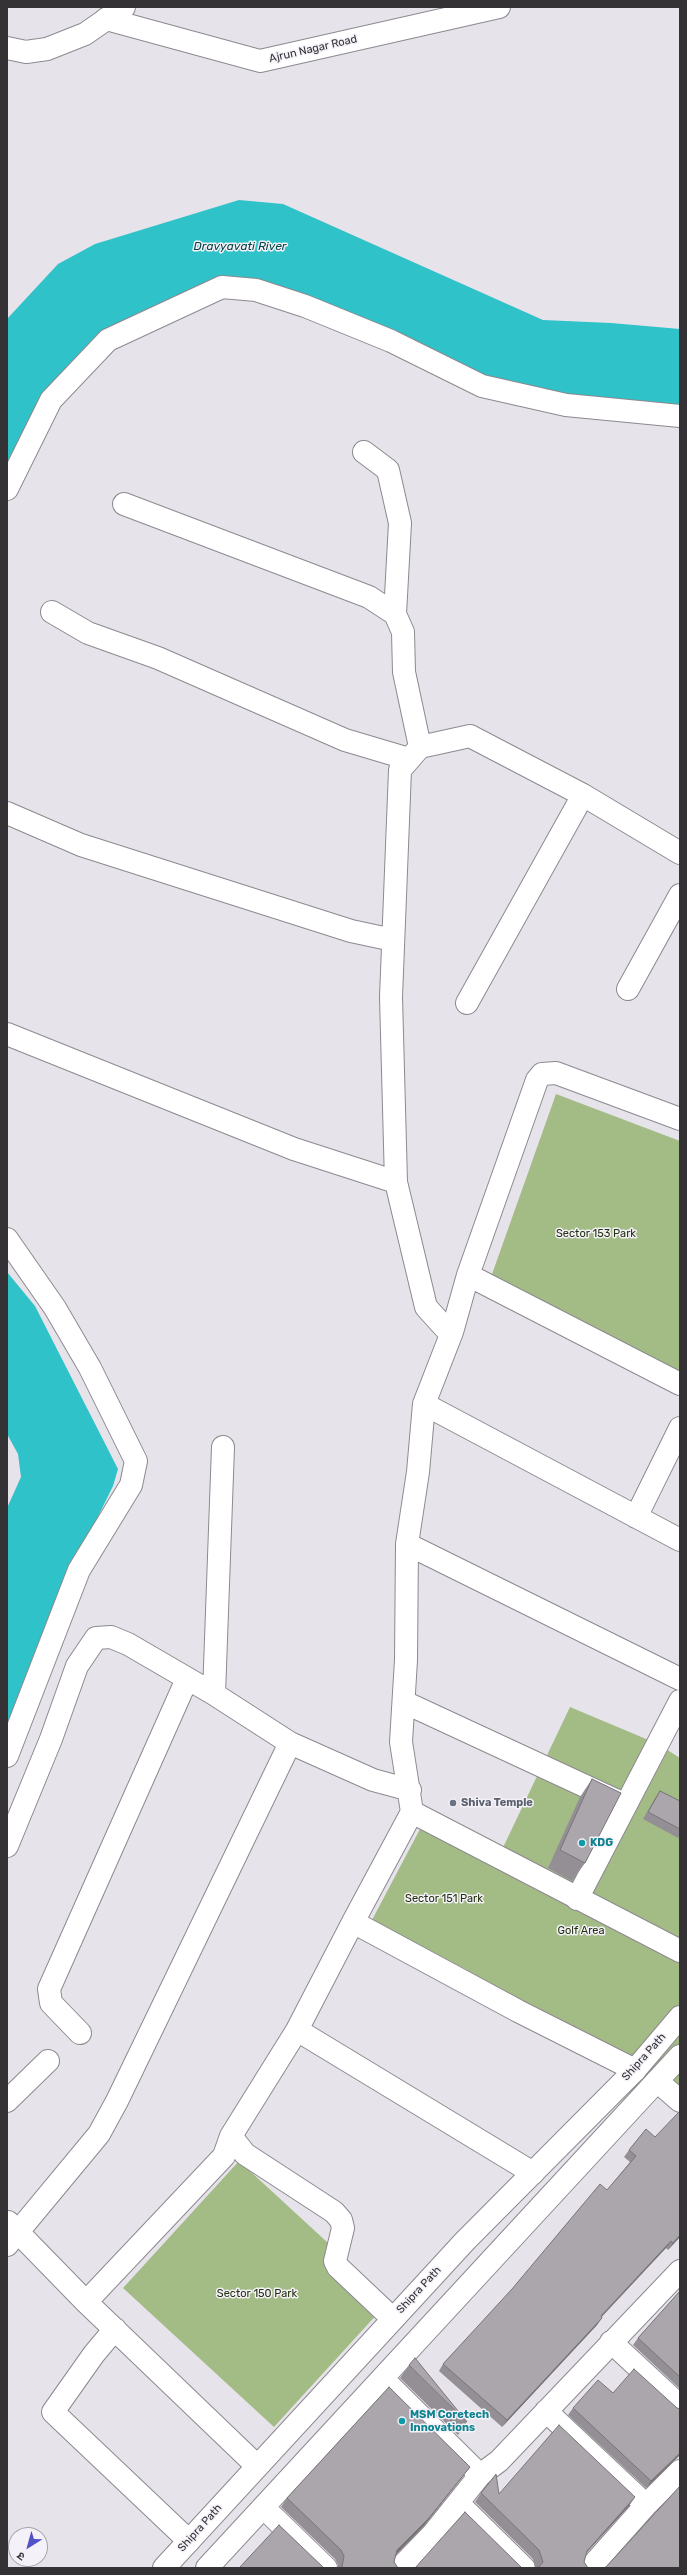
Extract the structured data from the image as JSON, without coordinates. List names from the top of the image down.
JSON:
{
  "streets": {
    "street": ["Ajrun Nagar Road", "Shipra Path"]
  },
  "water": ["Dravyavati River"],
  "parks": [
    "Sector 153 Park",
    "Sector 151 Park",
    "Golf Area",
    "Sector 150 Park"
  ],
  "places": ["Shiva Temple", "KDG", "MSM Coretech Innovations"],
  "north": "bottom left"
}
